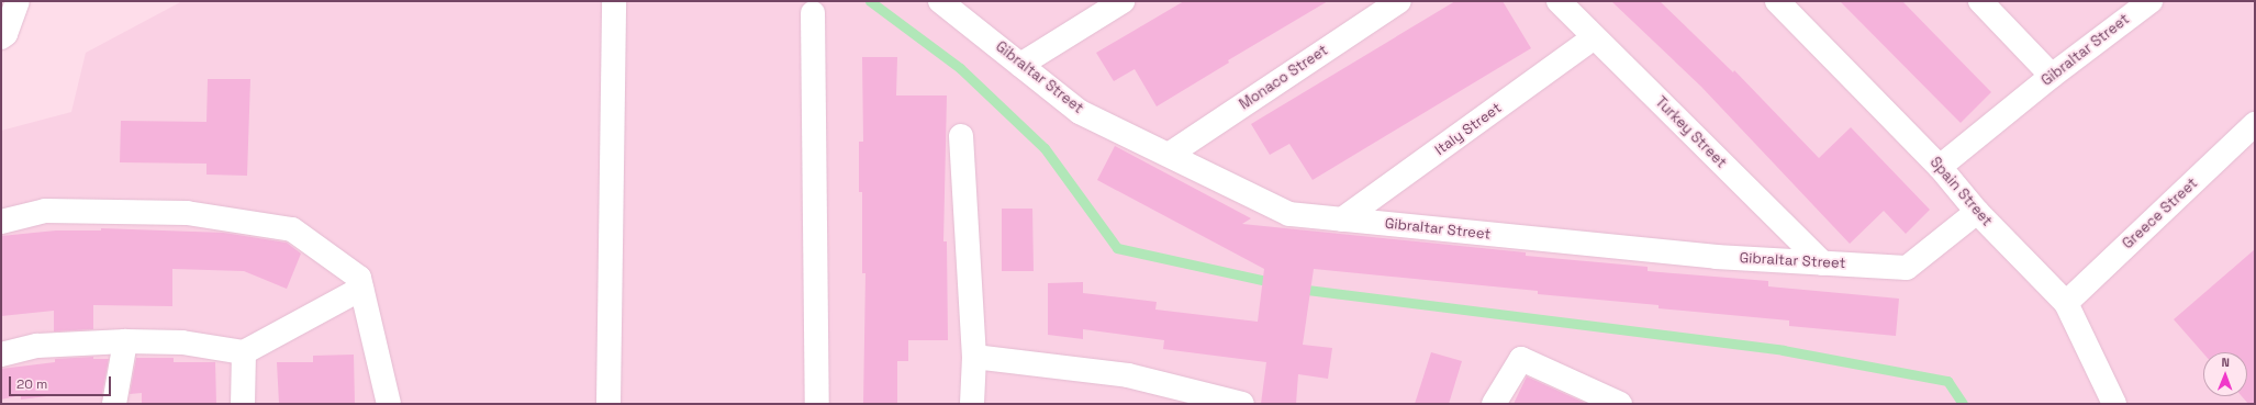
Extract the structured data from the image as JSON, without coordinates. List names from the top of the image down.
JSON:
{
  "streets": {
    "street": [
      "Gibraltar Street",
      "Monaco Street",
      "Italy Street",
      "Turkey Street",
      "Spain Street",
      "Greece Street"
    ]
  },
  "crossings": [
    ["Gibraltar Street", "Monaco Street"],
    ["Gibraltar Street", "Italy Street"],
    ["Gibraltar Street", "Turkey Street"],
    ["Gibraltar Street", "Spain Street"],
    ["Italy Street", "Turkey Street"],
    ["Spain Street", "Greece Street"]
  ],
  "scale_bar": "20 m",
  "north": "top"
}
